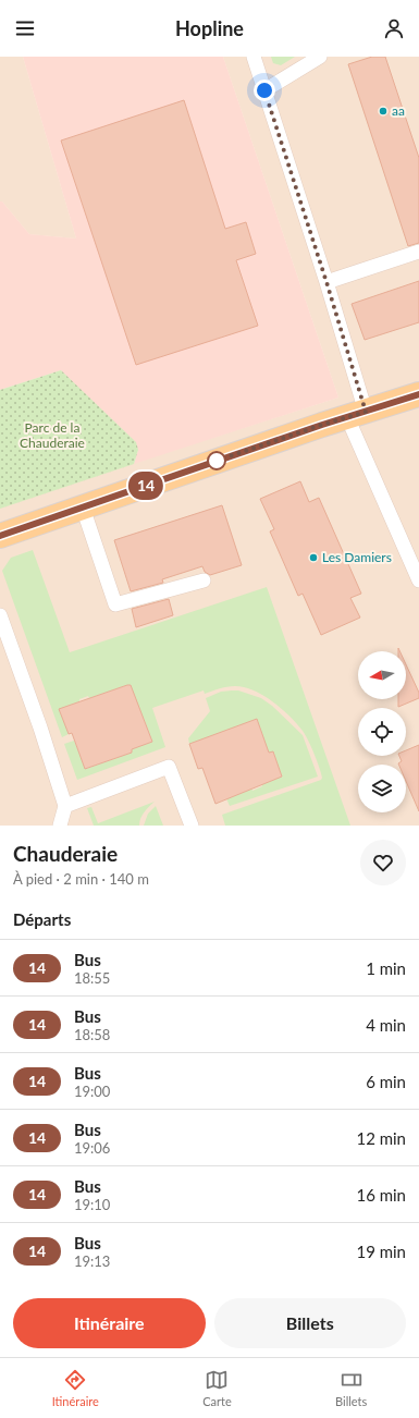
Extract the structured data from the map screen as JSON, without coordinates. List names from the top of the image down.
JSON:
{
  "parks": ["Parc de la Chauderaie"],
  "places": ["aa", "Les Damiers"],
  "lines": ["bus line 14"],
  "north": "left",
  "page": {
    "header": "Hopline",
    "on_map": "14",
    "heading": [
      ["Chauderaie", "À pied · 2 min · 140 m"],
      "Départs"
    ],
    "list": [
      {
        "mark": "14",
        "name": "Bus",
        "note": "18:55",
        "value": "1 min"
      },
      {
        "mark": "14",
        "name": "Bus",
        "note": "18:58",
        "value": "4 min"
      },
      {
        "mark": "14",
        "name": "Bus",
        "note": "19:00",
        "value": "6 min"
      },
      {
        "mark": "14",
        "name": "Bus",
        "note": "19:06",
        "value": "12 min"
      },
      {
        "mark": "14",
        "name": "Bus",
        "note": "19:10",
        "value": "16 min"
      },
      {
        "mark": "14",
        "name": "Bus",
        "note": "19:13",
        "value": "19 min"
      }
    ],
    "buttons": ["Itinéraire", "Billets"],
    "tabs": ["Itinéraire", "Carte", "Billets"]
  }
}
